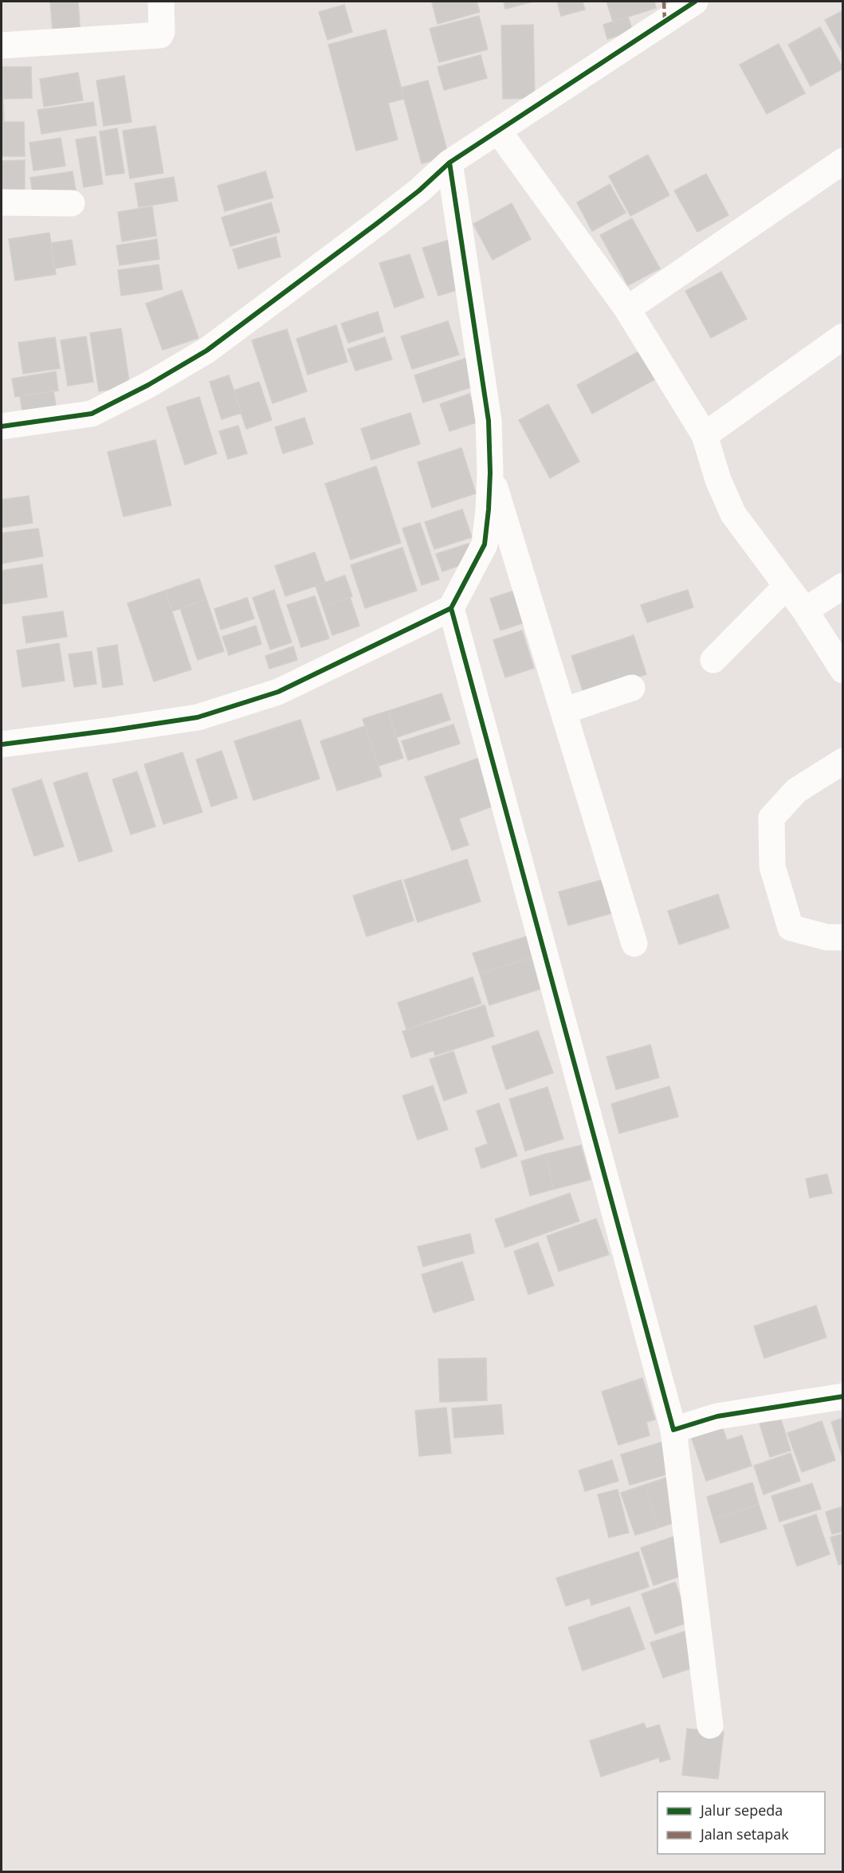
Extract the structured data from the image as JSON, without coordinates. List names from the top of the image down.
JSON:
{
  "legend": ["Jalur sepeda", "Jalan setapak"]
}
